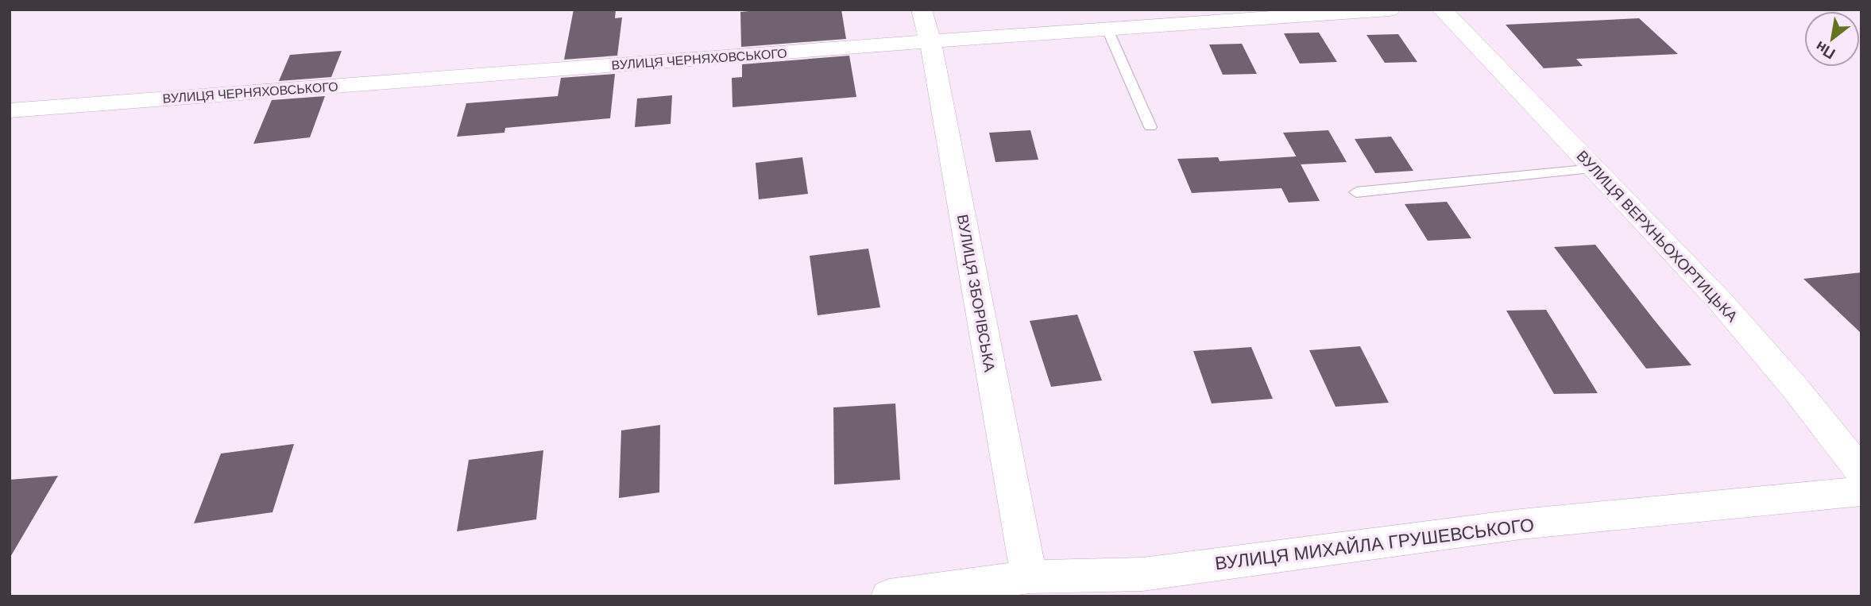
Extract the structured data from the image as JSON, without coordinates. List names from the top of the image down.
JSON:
{
  "streets": {
    "street": [
      "ВУЛИЦЯ ЧЕРНЯХОВСЬКОГО",
      "ВУЛИЦЯ ВЕРХНЬОХОРТИЦЬКА",
      "ВУЛИЦЯ ЗБОРІВСЬКА",
      "ВУЛИЦЯ МИХАЙЛА ГРУШЕВСЬКОГО"
    ]
  },
  "crossings": [
    ["ВУЛИЦЯ ЧЕРНЯХОВСЬКОГО", "ВУЛИЦЯ ЗБОРІВСЬКА"],
    ["ВУЛИЦЯ ЗБОРІВСЬКА", "ВУЛИЦЯ МИХАЙЛА ГРУШЕВСЬКОГО"]
  ],
  "north": "bottom left"
}
